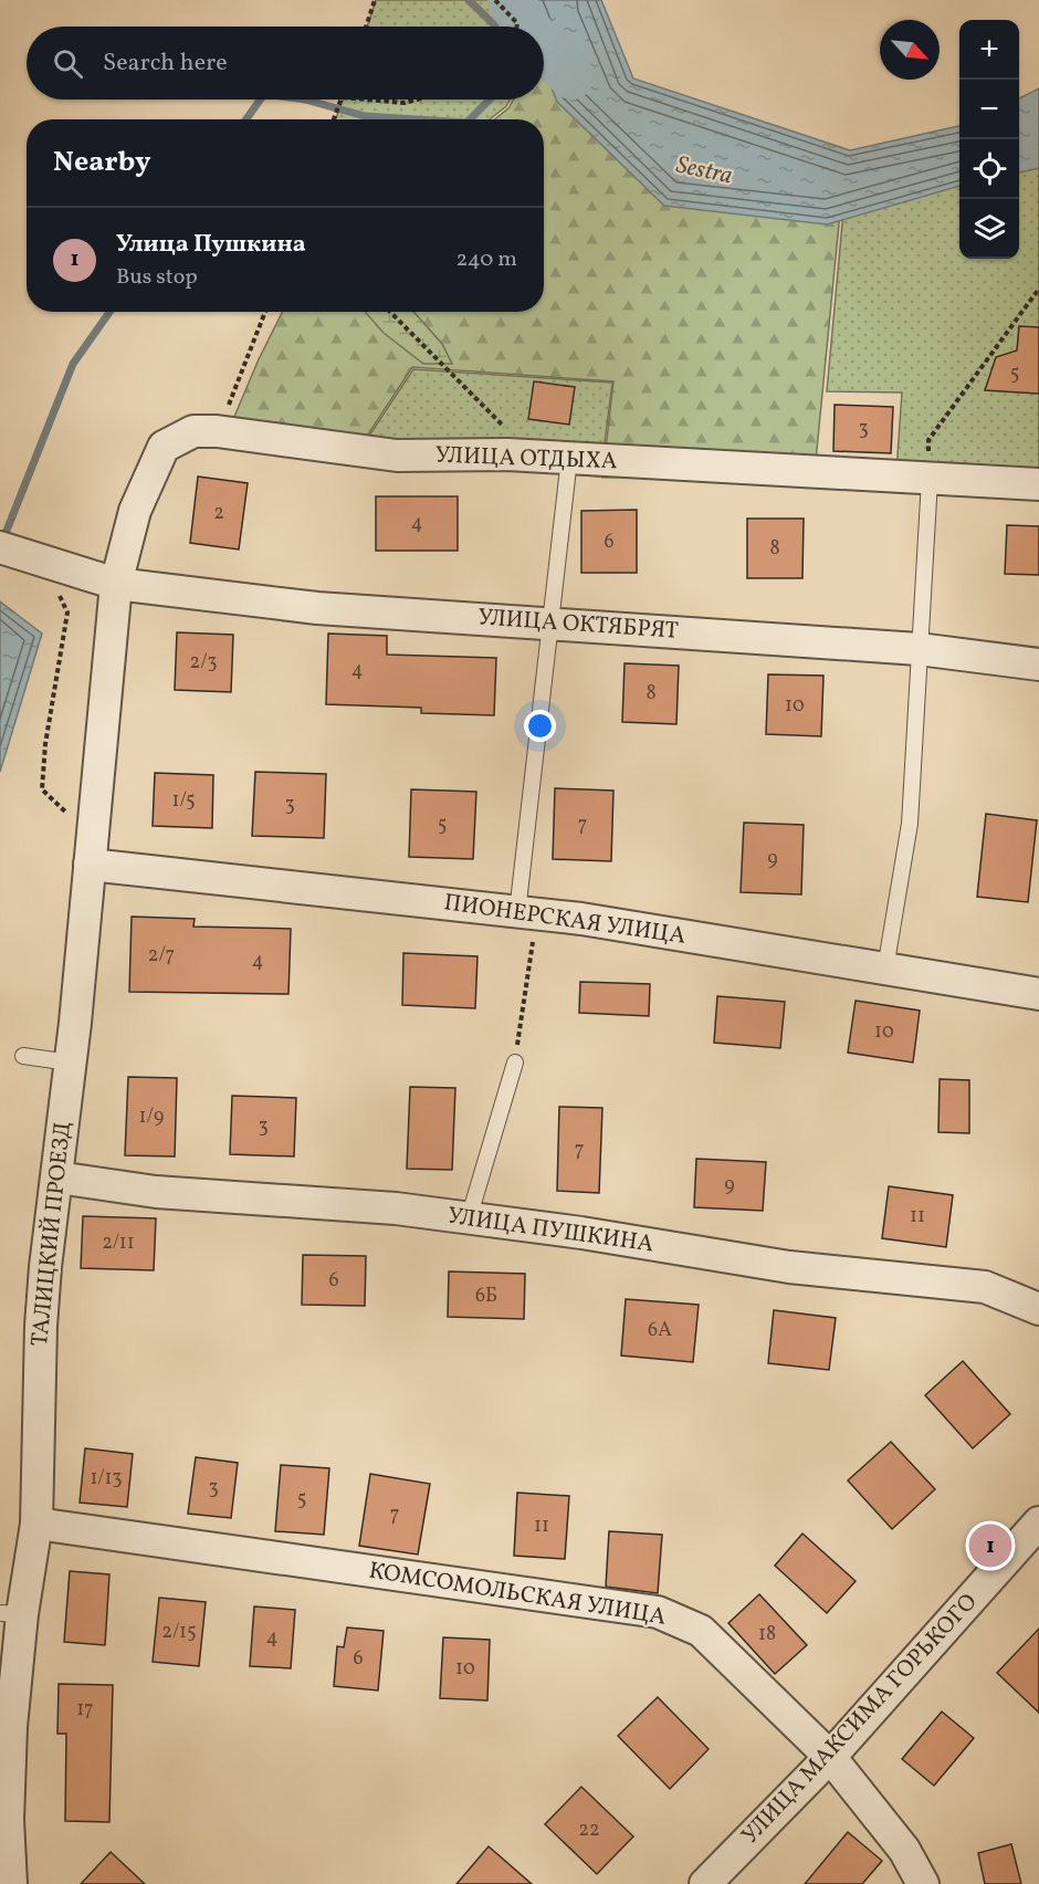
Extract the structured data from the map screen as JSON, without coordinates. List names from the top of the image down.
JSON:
{
  "streets": {
    "street": [
      "УЛИЦА ОТДЫХА",
      "УЛИЦА ОКТЯБРЯТ",
      "ПИОНЕРСКАЯ УЛИЦА",
      "УЛИЦА ПУШКИНА",
      "ТАЛИЦКИЙ ПРОЕЗД",
      "КОМСОМОЛЬСКАЯ УЛИЦА",
      "УЛИЦА МАКСИМА ГОРЬКОГО"
    ]
  },
  "crossings": [
    ["УЛИЦА ОТДЫХА", "УЛИЦА ОКТЯБРЯТ"],
    ["УЛИЦА ОТДЫХА", "ТАЛИЦКИЙ ПРОЕЗД"],
    ["УЛИЦА ОКТЯБРЯТ", "ТАЛИЦКИЙ ПРОЕЗД"],
    ["ПИОНЕРСКАЯ УЛИЦА", "ТАЛИЦКИЙ ПРОЕЗД"],
    ["УЛИЦА ПУШКИНА", "ТАЛИЦКИЙ ПРОЕЗД"],
    ["ТАЛИЦКИЙ ПРОЕЗД", "КОМСОМОЛЬСКАЯ УЛИЦА"],
    ["КОМСОМОЛЬСКАЯ УЛИЦА", "УЛИЦА МАКСИМА ГОРЬКОГО"]
  ],
  "water": ["Sestra"],
  "house_numbers": [
    "5",
    "3",
    "2",
    "4",
    "6",
    "8",
    "2/3",
    "4",
    "8",
    "10",
    "1/5",
    "3",
    "5",
    "7",
    "9",
    "2/7",
    "4",
    "10",
    "1/9",
    "3",
    "7",
    "9",
    "11",
    "2/11",
    "6",
    "6Б",
    "6А",
    "1/13",
    "3",
    "5",
    "7",
    "11",
    "2/15",
    "18",
    "4",
    "6",
    "10",
    "17",
    "22"
  ],
  "north": "bottom right",
  "page": {
    "map_buttons": ["+", "−"],
    "search": "Search here",
    "heading": "Nearby",
    "list": [
      {
        "mark": "1",
        "name": "Улица Пушкина",
        "note": "Bus stop",
        "value": "240 m"
      }
    ],
    "pins": "1"
  }
}
